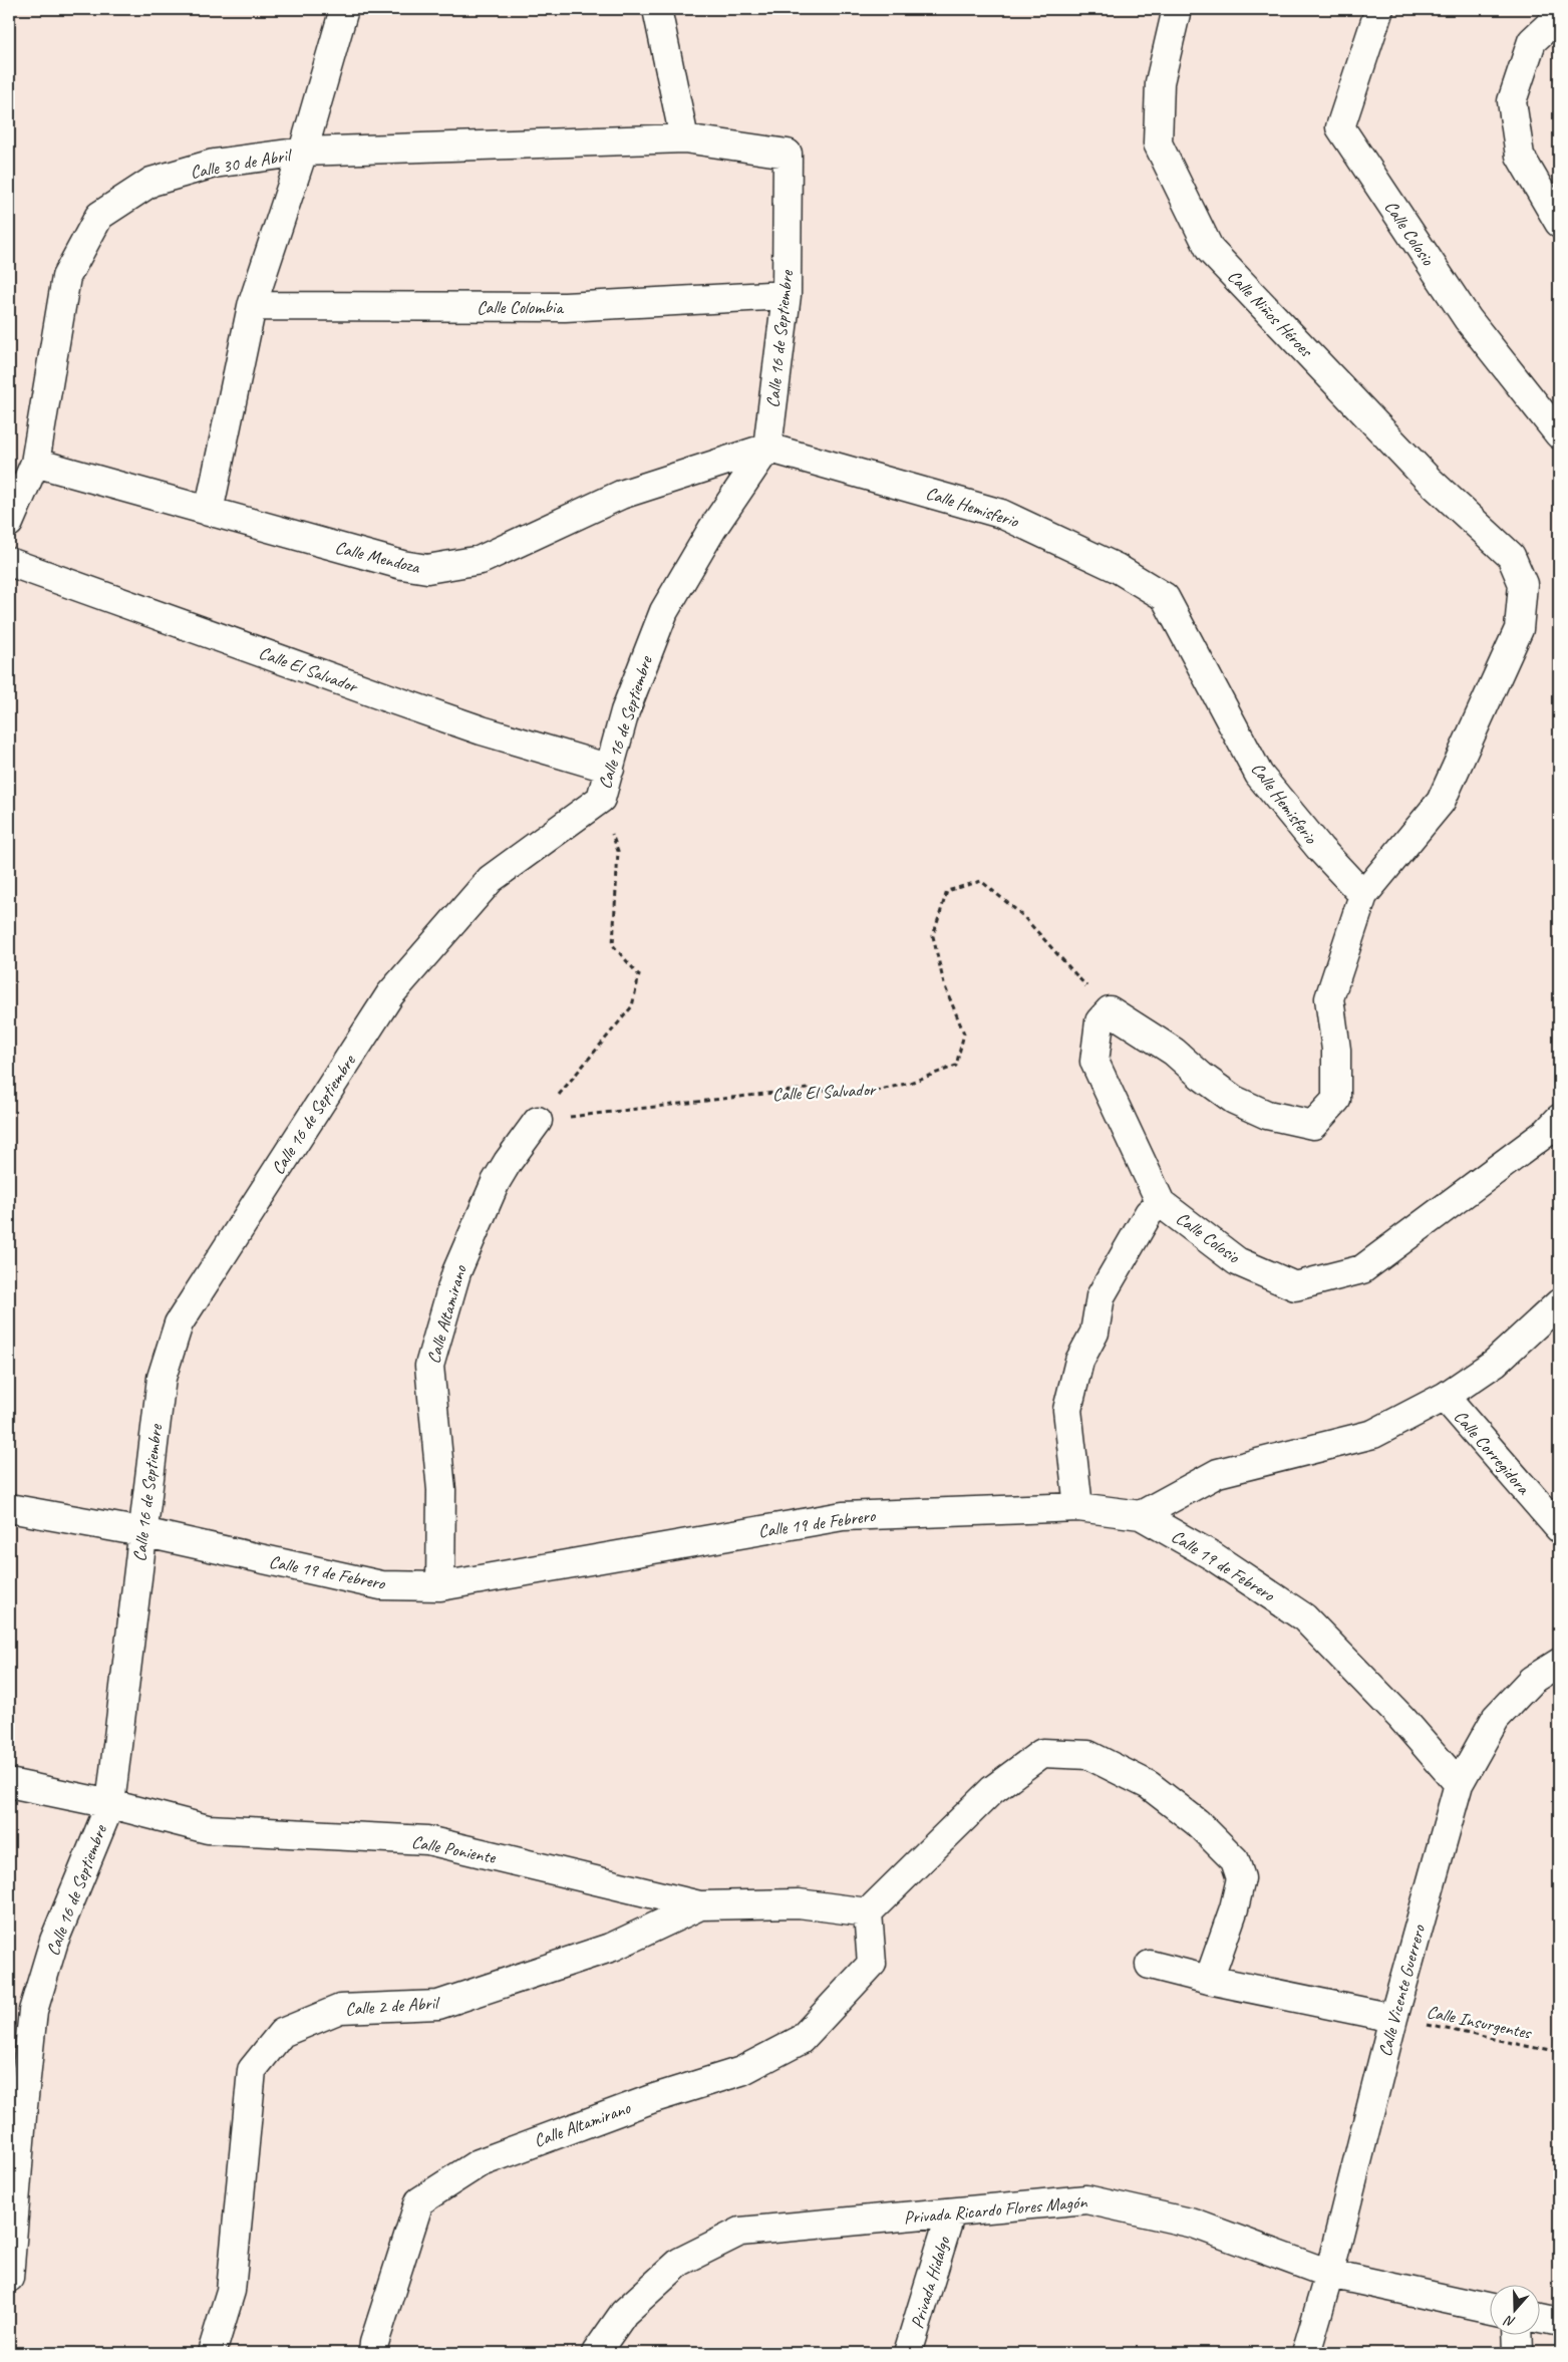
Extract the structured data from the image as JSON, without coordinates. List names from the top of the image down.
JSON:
{
  "streets": {
    "street": [
      "Calle 30 de Abril",
      "Calle Colosio",
      "Calle Colombia",
      "Calle Niños Héroes",
      "Calle 16 de Septiembre",
      "Calle Hemisferio",
      "Calle Mendoza",
      "Calle El Salvador",
      "Calle Altamirano",
      "Calle Corregidora",
      "Calle 19 de Febrero",
      "Calle Poniente",
      "Calle Vicente Guerrero",
      "Calle 2 de Abril",
      "Privada Ricardo Flores Magón",
      "Privada Hidalgo"
    ],
    "path": ["Calle Insurgentes"]
  },
  "crossings": [
    ["Calle 30 de Abril", "Calle 16 de Septiembre"],
    ["Calle 30 de Abril", "Calle Mendoza"],
    ["Calle Colosio", "Calle 19 de Febrero"],
    ["Calle Colombia", "Calle 16 de Septiembre"],
    ["Calle Niños Héroes", "Calle Hemisferio"],
    ["Calle 16 de Septiembre", "Calle Hemisferio"],
    ["Calle 16 de Septiembre", "Calle Mendoza"],
    ["Calle 16 de Septiembre", "Calle El Salvador"],
    ["Calle 16 de Septiembre", "Calle 19 de Febrero"],
    ["Calle 16 de Septiembre", "Calle Poniente"],
    ["Calle Hemisferio", "Calle Mendoza"],
    ["Calle El Salvador", "Calle Altamirano"],
    ["Calle Altamirano", "Calle 19 de Febrero"],
    ["Calle Altamirano", "Calle Poniente"],
    ["Calle 19 de Febrero", "Calle Vicente Guerrero"],
    ["Calle Poniente", "Calle 2 de Abril"],
    ["Calle Vicente Guerrero", "Calle Insurgentes"],
    ["Calle Vicente Guerrero", "Privada Ricardo Flores Magón"],
    ["Privada Ricardo Flores Magón", "Privada Hidalgo"]
  ],
  "north": "bottom"
}
